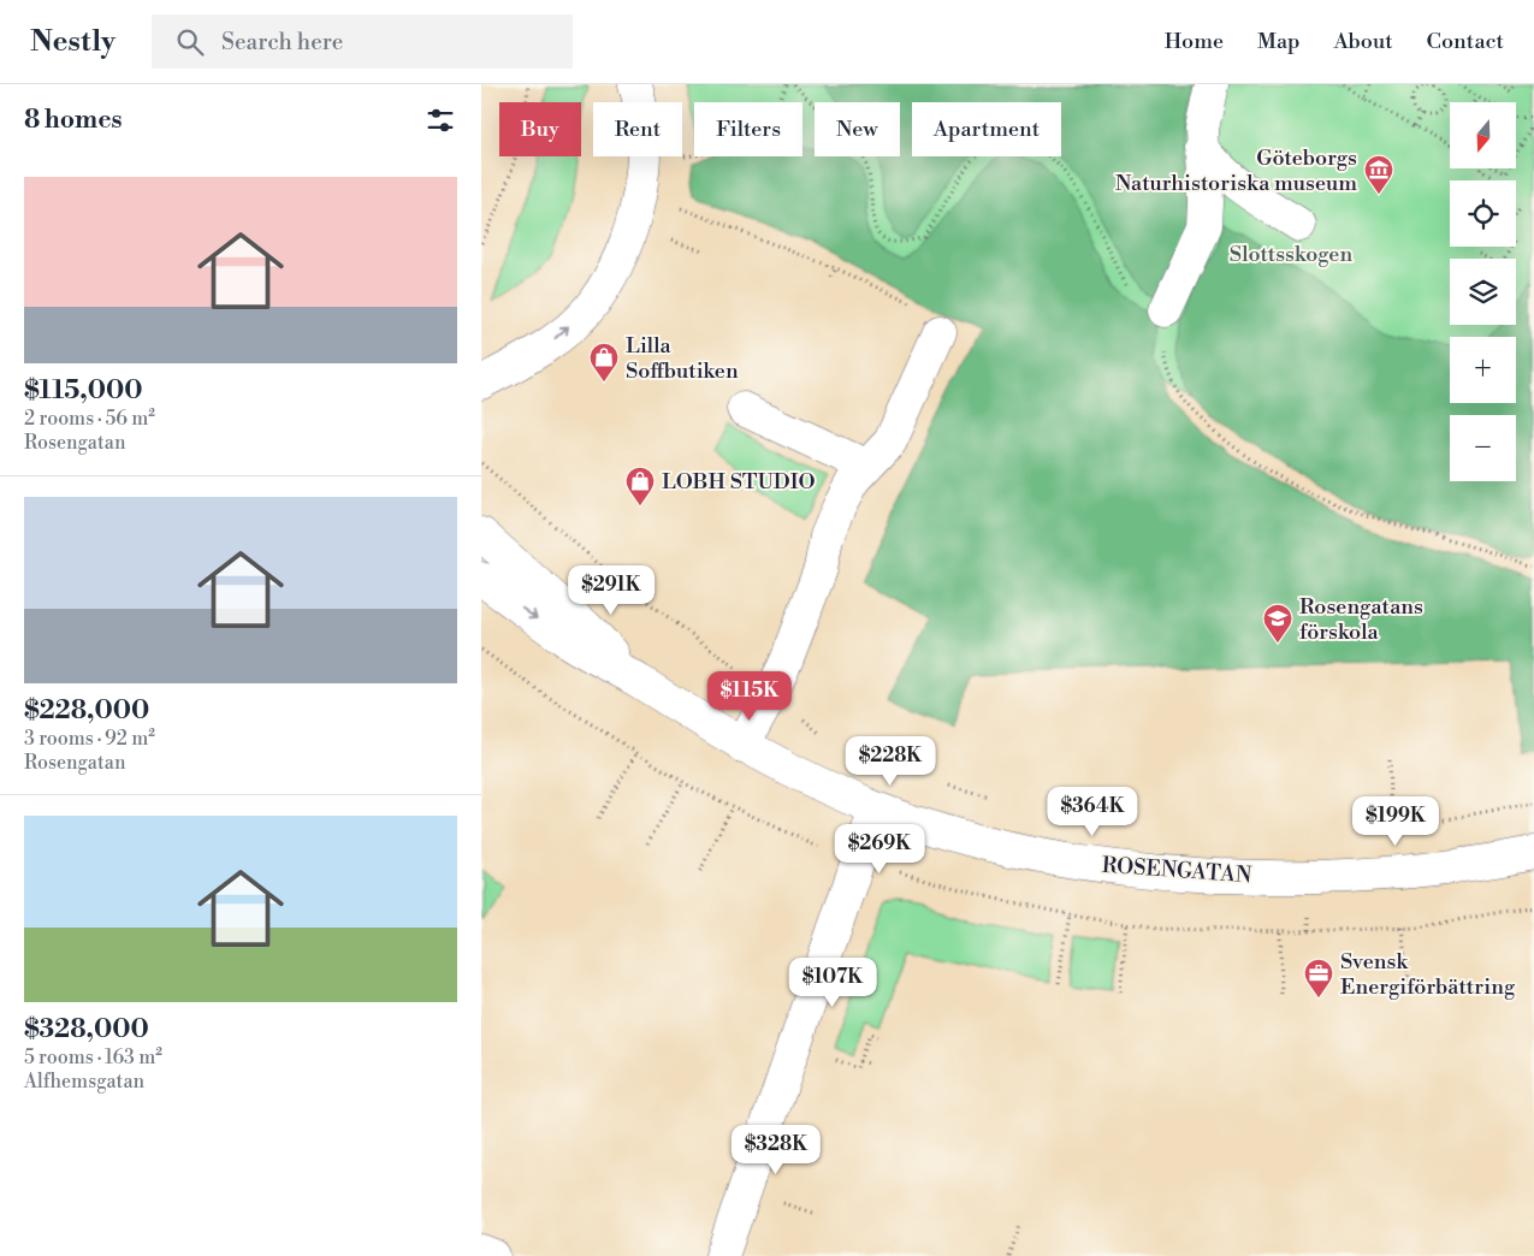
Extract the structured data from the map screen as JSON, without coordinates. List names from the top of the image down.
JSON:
{
  "streets": {
    "street": ["ROSENGATAN"]
  },
  "parks": ["Slottsskogen"],
  "places": {
    "museum": ["Göteborgs Naturhistoriska museum"],
    "shop": ["Lilla Soffbutiken", "LOBH STUDIO"],
    "school or university": ["Rosengatans förskola"],
    "office": ["Svensk Energiförbättring"]
  },
  "north": "bottom",
  "page": {
    "header": "Nestly",
    "search": "Search here",
    "nav": [
      "Home",
      "Map",
      "About",
      "Contact"
    ],
    "heading": "8 homes",
    "map_buttons": ["+", "−"],
    "chip": [
      "Buy",
      "Rent",
      "Filters",
      "New",
      "Apartment"
    ],
    "list": [
      {
        "name": "$115,000",
        "note": "2 rooms · 56 m² · Rosengatan"
      },
      {
        "name": "$228,000",
        "note": "3 rooms · 92 m² · Rosengatan"
      },
      {
        "name": "$328,000",
        "note": "5 rooms · 163 m² · Alfhemsgatan"
      }
    ],
    "price": [
      "$291K",
      "$115K",
      "$228K",
      "$364K",
      "$199K",
      "$269K",
      "$107K",
      "$328K"
    ]
  }
}
